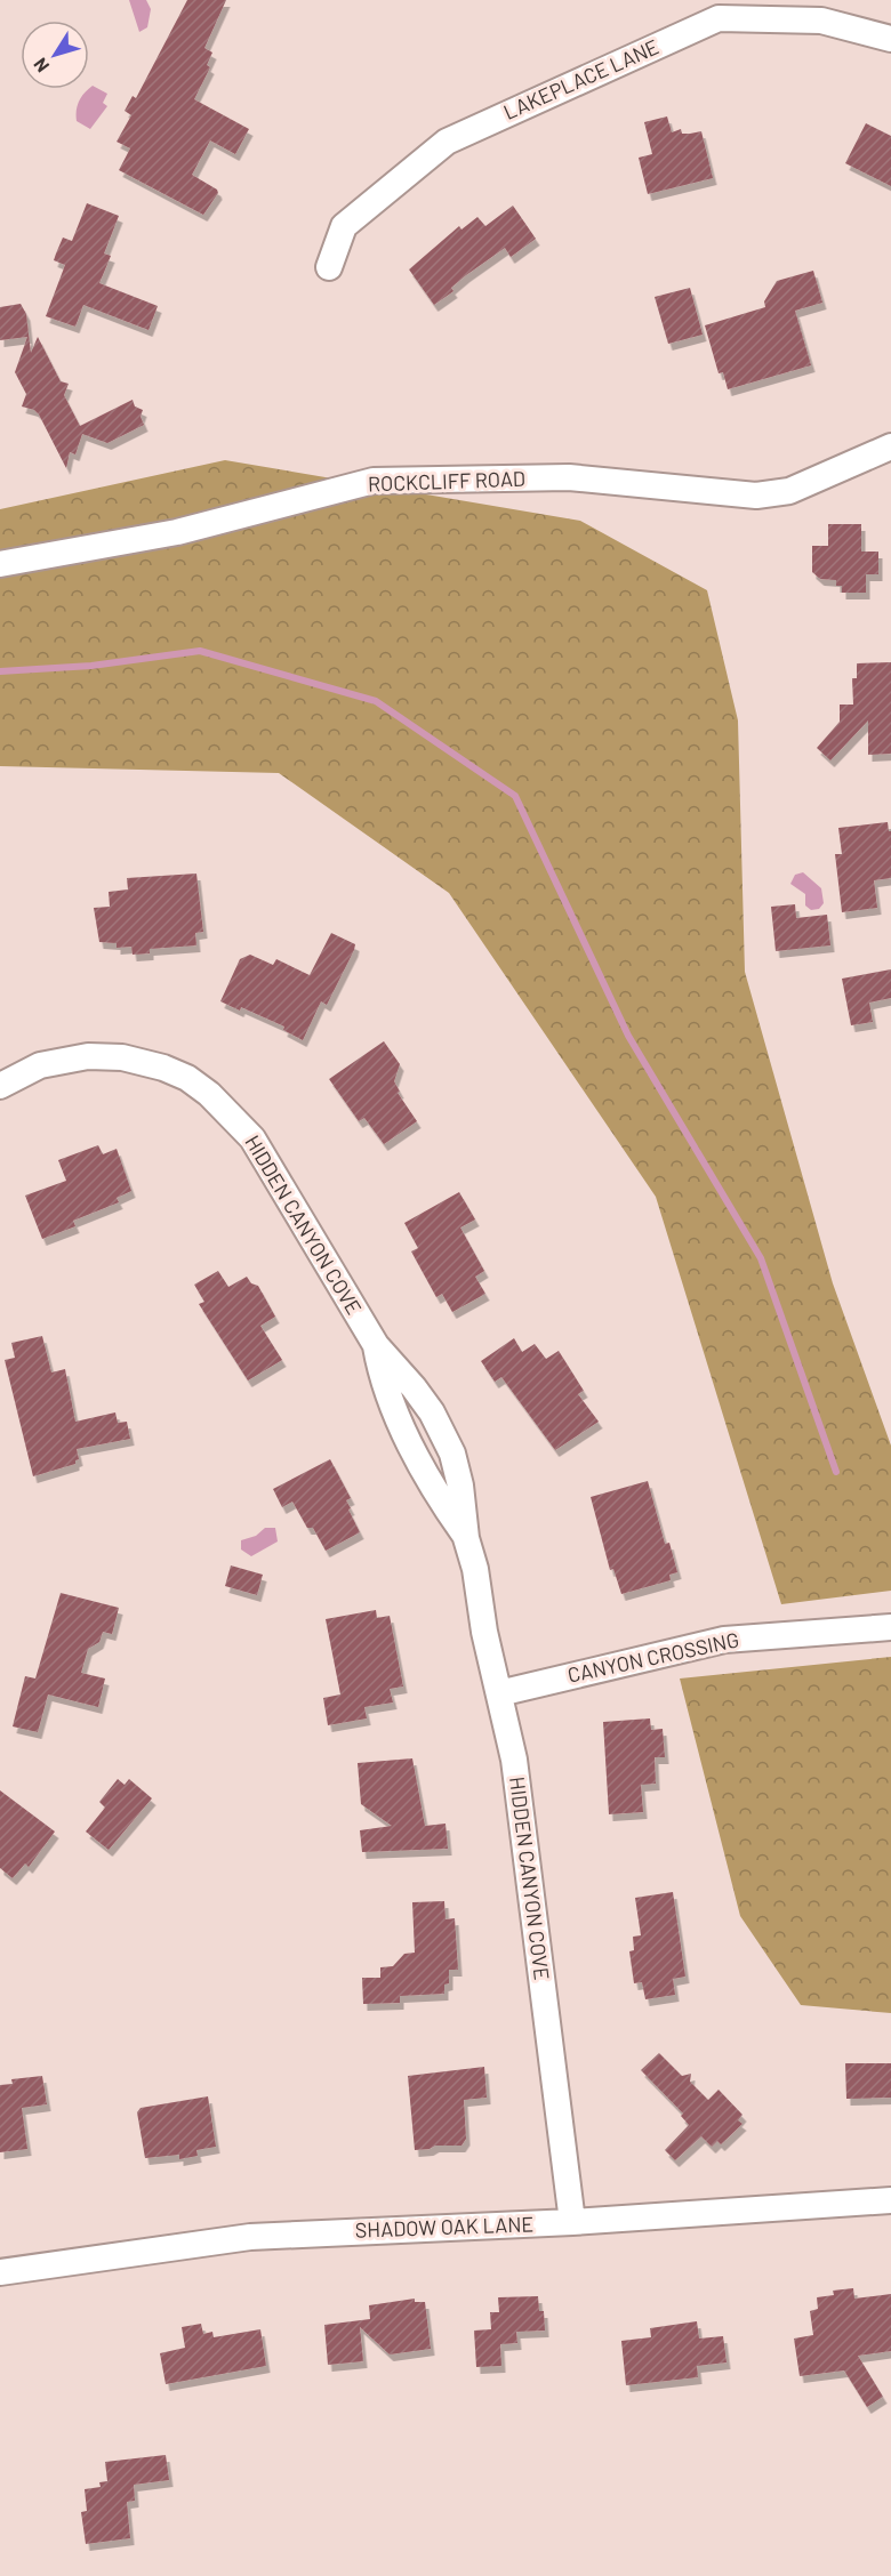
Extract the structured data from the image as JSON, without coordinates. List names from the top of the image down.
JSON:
{
  "streets": {
    "street": [
      "LAKEPLACE LANE",
      "ROCKCLIFF ROAD",
      "HIDDEN CANYON COVE",
      "CANYON CROSSING",
      "SHADOW OAK LANE"
    ]
  },
  "crossings": [
    ["HIDDEN CANYON COVE", "CANYON CROSSING"],
    ["HIDDEN CANYON COVE", "SHADOW OAK LANE"]
  ],
  "north": "bottom left"
}
